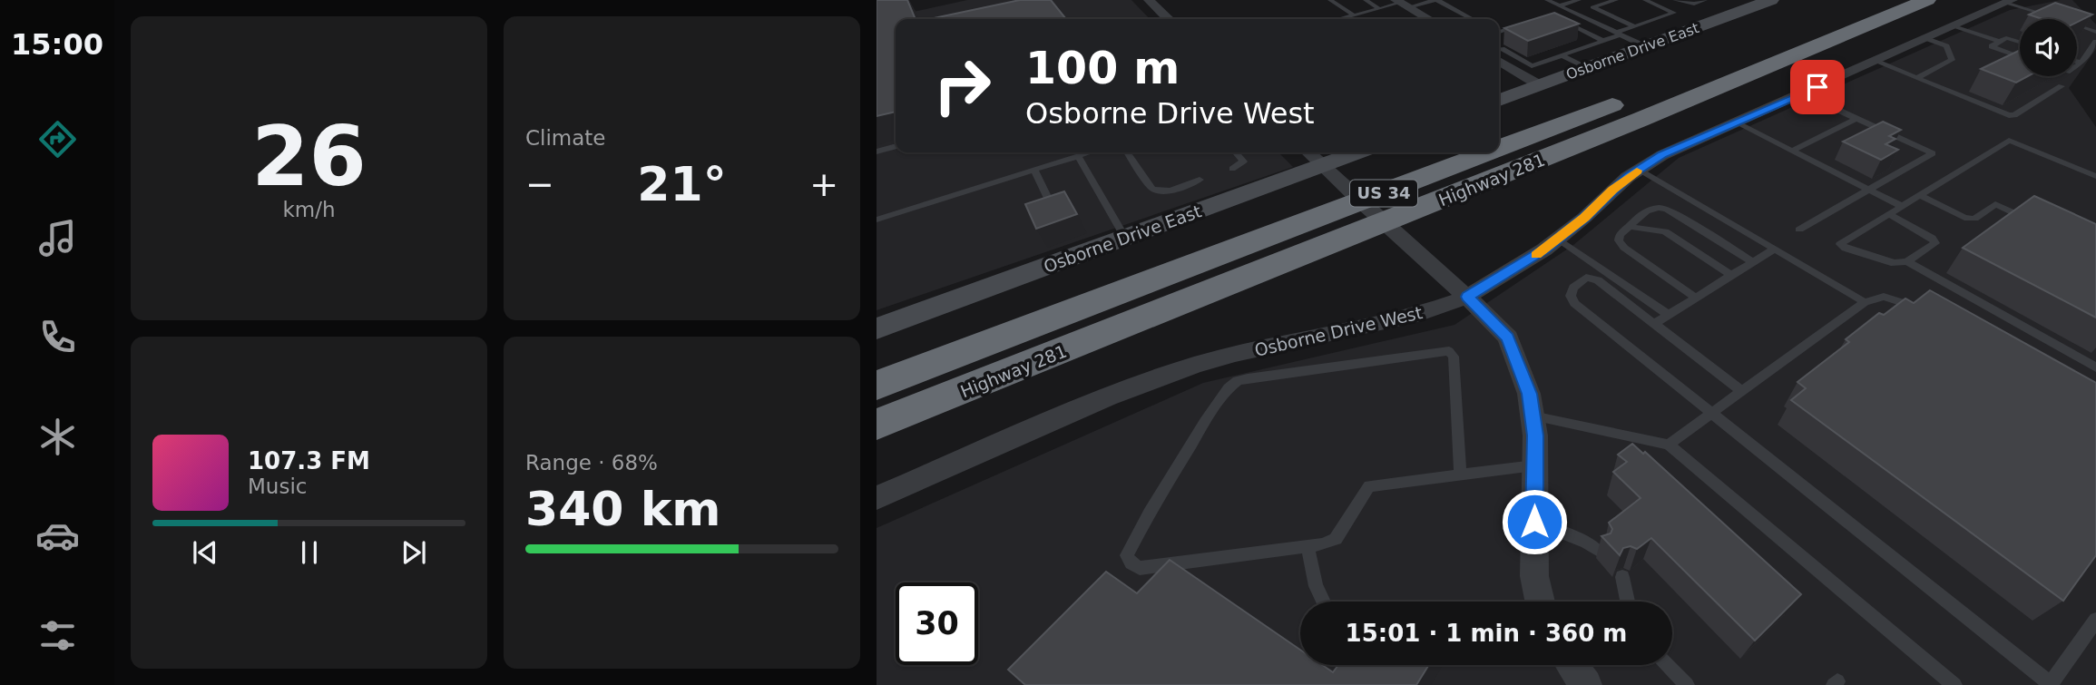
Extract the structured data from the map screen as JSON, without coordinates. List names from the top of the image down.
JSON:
{
  "streets": {
    "highway": ["Highway 281", "US 34"],
    "street": ["Osborne Drive East", "Osborne Drive West"]
  },
  "page": {
    "tabs": "15:00",
    "tile": [
      ["26", "km/h"],
      "Climate",
      ["Range · 68%", "340 km"]
    ],
    "turn": ["100 m", "Osborne Drive West"],
    "heat": ["−", "21°", "+"],
    "song": ["107.3 FM", "Music"],
    "limit": "30",
    "trip": "15:01 · 1 min · 360 m"
  }
}
